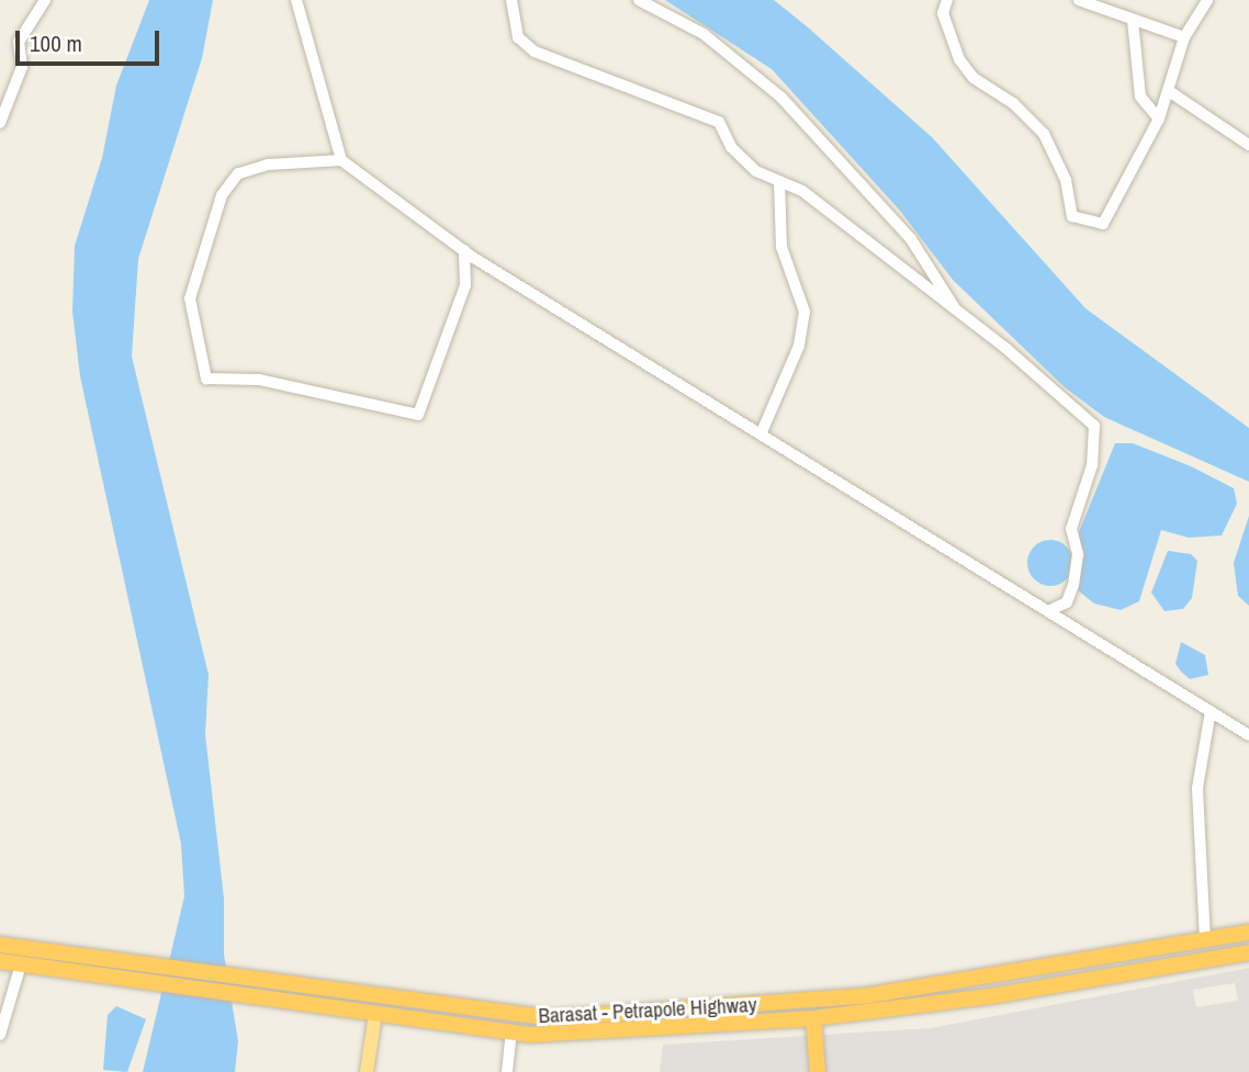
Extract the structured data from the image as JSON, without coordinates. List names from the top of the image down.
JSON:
{
  "streets": {
    "highway": ["Barasat - Petrapole Highway"]
  },
  "scale_bar": "100 m"
}
